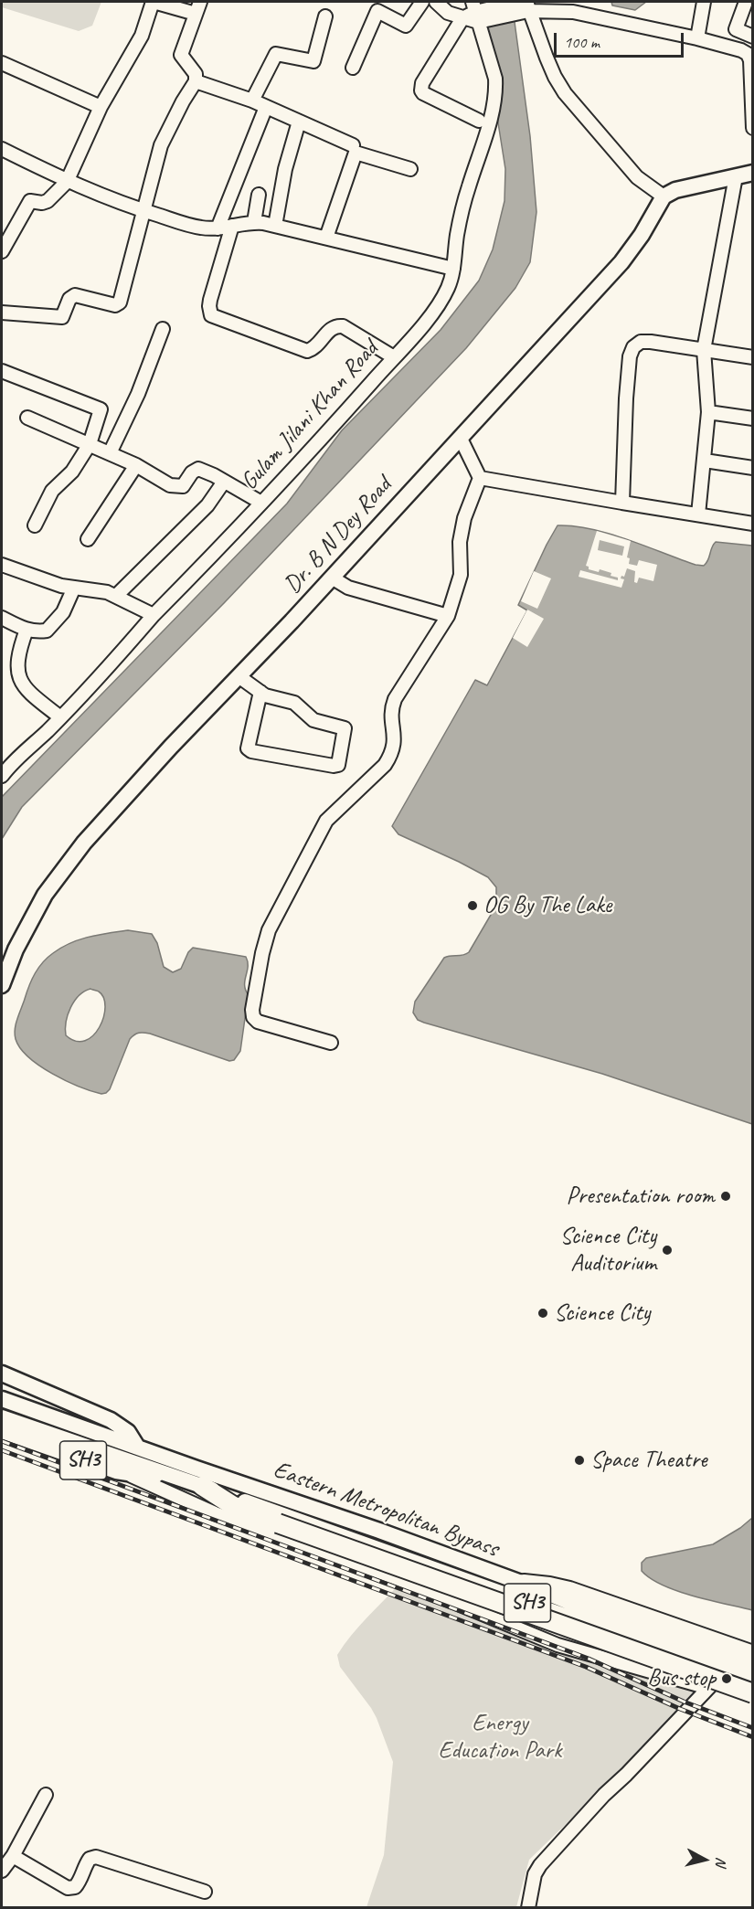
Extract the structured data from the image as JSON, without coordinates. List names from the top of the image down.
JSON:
{
  "streets": {
    "main road": ["Dr. B N Dey Road", "SH3", "Eastern Metropolitan Bypass"],
    "street": ["Gulam Jilani Khan Road"]
  },
  "crossings": [
    ["SH3", "Eastern Metropolitan Bypass"]
  ],
  "parks": ["Energy Education Park"],
  "places": [
    "OG By The Lake",
    "Presentation room",
    "Science City Auditorium",
    "Science City",
    "Space Theatre",
    "Bus stop"
  ],
  "scale_bar": "100 m",
  "north": "right"
}
